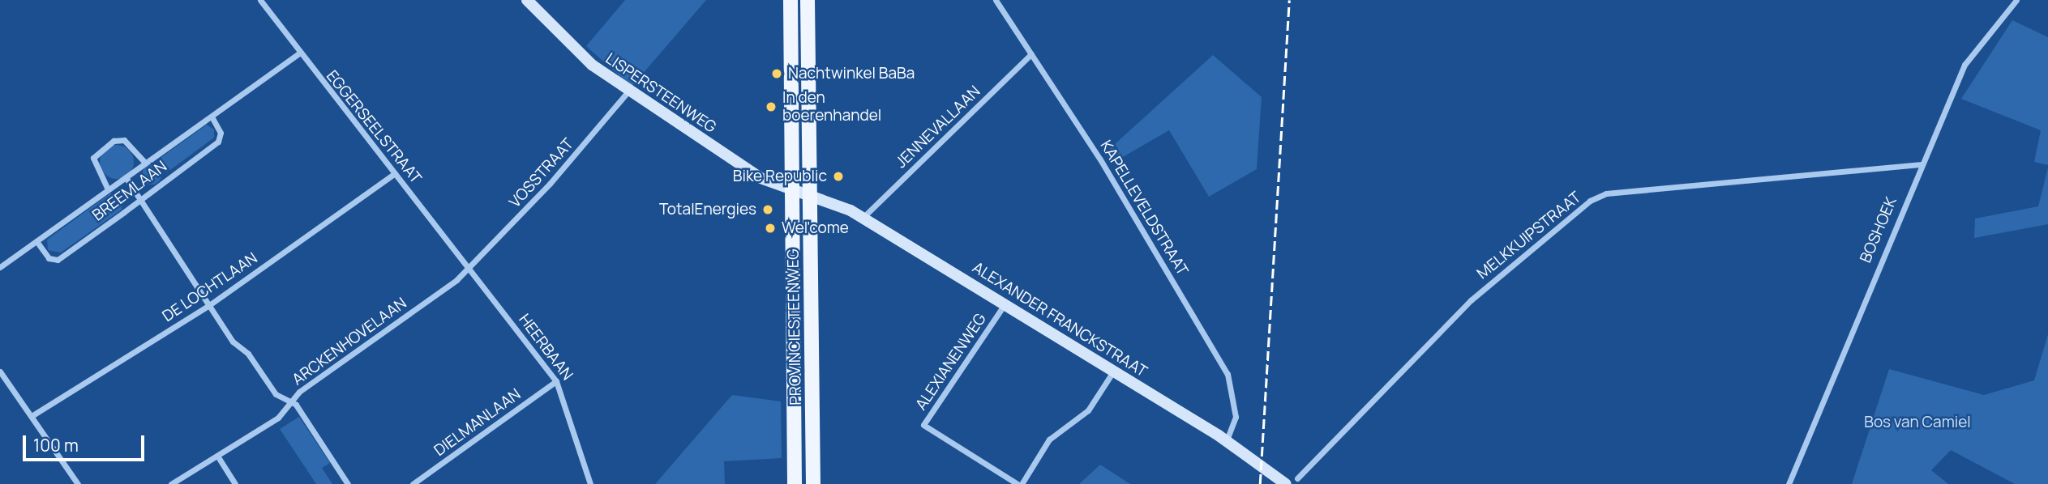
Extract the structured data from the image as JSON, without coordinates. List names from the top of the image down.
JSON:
{
  "streets": {
    "main road": ["PROVINCIESTEENWEG"],
    "street": [
      "LISPERSTEENWEG",
      "EGGERSEELSTRAAT",
      "JENNEVALLAAN",
      "VOSSTRAAT",
      "BREEMLAAN",
      "KAPELLEVELDSTRAAT",
      "BOSHOEK",
      "MELKKUIPSTRAAT",
      "DE LOCHTLAAN",
      "ALEXANDER FRANCKSTRAAT",
      "ARCKENHOVELAAN",
      "HEERBAAN",
      "ALEXIANENWEG",
      "DIELMANLAAN"
    ]
  },
  "crossings": [
    ["LISPERSTEENWEG", "VOSSTRAAT"],
    ["LISPERSTEENWEG", "ALEXANDER FRANCKSTRAAT"],
    ["LISPERSTEENWEG", "PROVINCIESTEENWEG"],
    ["EGGERSEELSTRAAT", "VOSSTRAAT"],
    ["EGGERSEELSTRAAT", "BREEMLAAN"],
    ["EGGERSEELSTRAAT", "DE LOCHTLAAN"],
    ["EGGERSEELSTRAAT", "ARCKENHOVELAAN"],
    ["EGGERSEELSTRAAT", "HEERBAAN"],
    ["JENNEVALLAAN", "KAPELLEVELDSTRAAT"],
    ["JENNEVALLAAN", "ALEXANDER FRANCKSTRAAT"],
    ["VOSSTRAAT", "ARCKENHOVELAAN"],
    ["VOSSTRAAT", "HEERBAAN"],
    ["KAPELLEVELDSTRAAT", "ALEXANDER FRANCKSTRAAT"],
    ["BOSHOEK", "MELKKUIPSTRAAT"],
    ["ALEXANDER FRANCKSTRAAT", "PROVINCIESTEENWEG"],
    ["ALEXANDER FRANCKSTRAAT", "ALEXIANENWEG"],
    ["ARCKENHOVELAAN", "HEERBAAN"],
    ["HEERBAAN", "DIELMANLAAN"]
  ],
  "parks": ["Bos van Camiel"],
  "places": [
    "Nachtwinkel BaBa",
    "In den boerenhandel",
    "Bike Republic",
    "TotalEnergies",
    "Wel'come"
  ],
  "scale_bar": "100 m"
}
